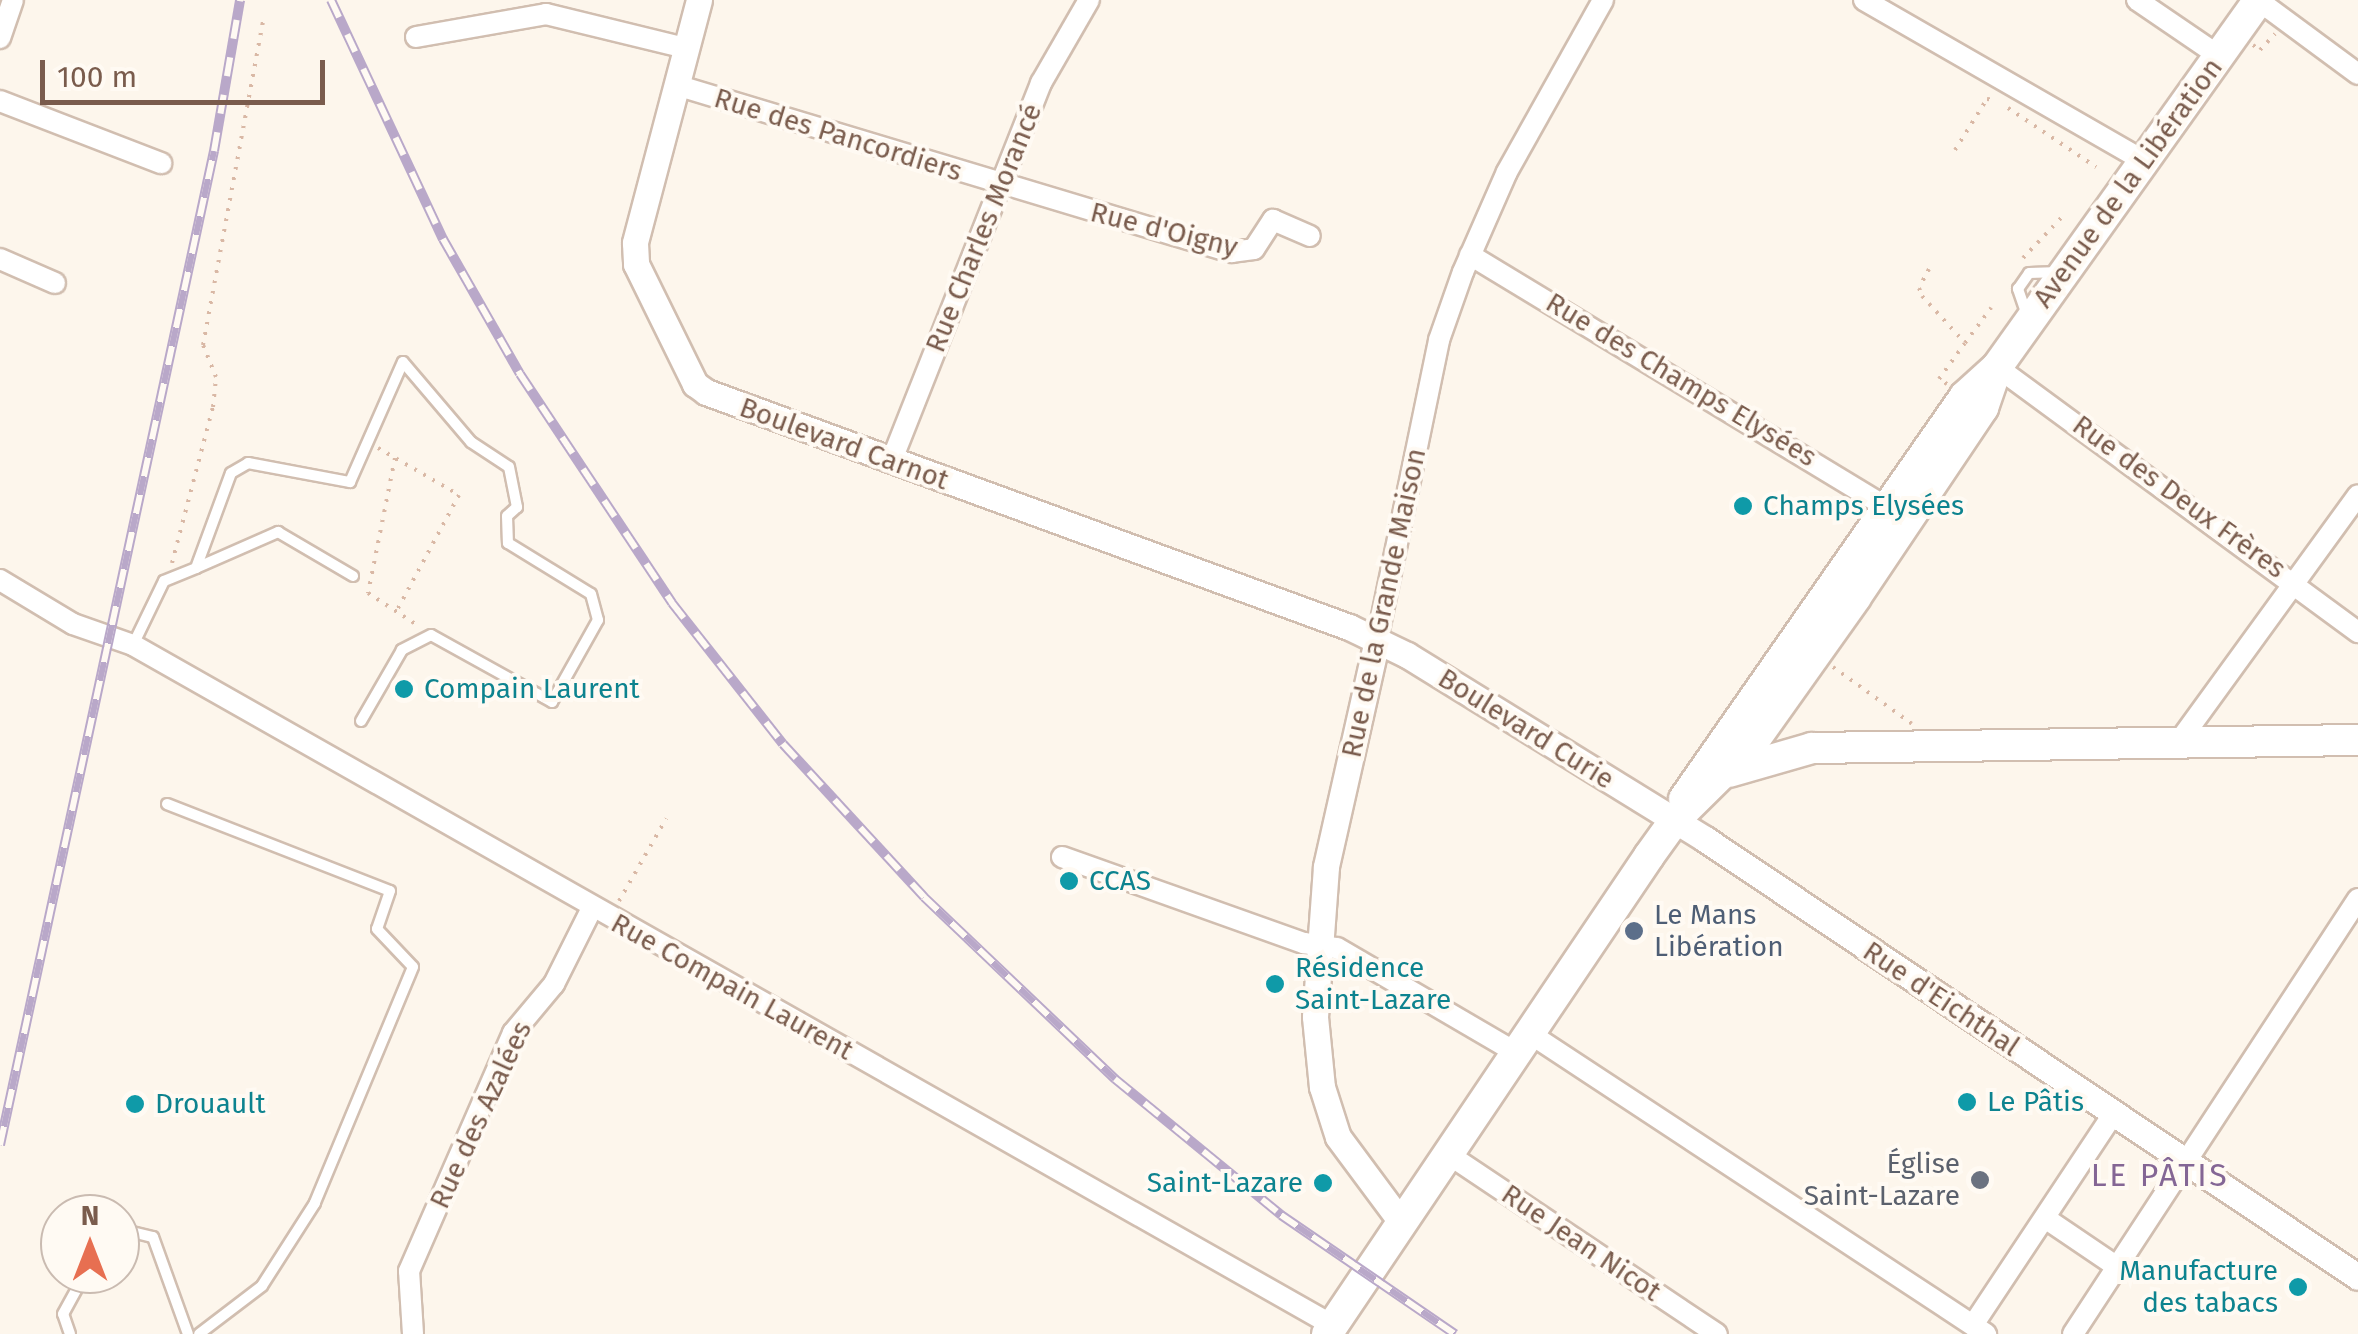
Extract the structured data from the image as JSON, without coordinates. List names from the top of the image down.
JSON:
{
  "streets": {
    "main road": ["Avenue de la Libération"],
    "street": [
      "Rue des Pancordiers",
      "Rue Charles Morancé",
      "Rue d'Oigny",
      "Rue des Champs Elysées",
      "Boulevard Carnot",
      "Rue des Deux Frères",
      "Rue de la Grande Maison",
      "Boulevard Curie",
      "Rue Compain Laurent",
      "Rue d'Eichthal",
      "Rue des Azalées",
      "Rue Jean Nicot"
    ]
  },
  "crossings": [
    ["Rue des Pancordiers", "Rue Charles Morancé"],
    ["Rue des Pancordiers", "Rue d'Oigny"],
    ["Rue des Pancordiers", "Boulevard Carnot"],
    ["Avenue de la Libération", "Rue des Champs Elysées"],
    ["Avenue de la Libération", "Rue des Deux Frères"],
    ["Avenue de la Libération", "Boulevard Curie"],
    ["Avenue de la Libération", "Rue d'Eichthal"],
    ["Rue Charles Morancé", "Rue d'Oigny"],
    ["Rue Charles Morancé", "Boulevard Carnot"],
    ["Rue des Champs Elysées", "Rue de la Grande Maison"],
    ["Boulevard Carnot", "Rue de la Grande Maison"],
    ["Boulevard Carnot", "Boulevard Curie"],
    ["Rue de la Grande Maison", "Boulevard Curie"],
    ["Boulevard Curie", "Rue d'Eichthal"],
    ["Rue Compain Laurent", "Rue des Azalées"]
  ],
  "districts": ["LE PÂTIS"],
  "places": [
    "Champs Elysées",
    "Compain Laurent",
    "CCAS",
    "Le Mans Libération",
    "Résidence Saint-Lazare",
    "Le Pâtis",
    "Drouault",
    "Église Saint-Lazare",
    "Saint-Lazare",
    "Manufacture des tabacs"
  ],
  "scale_bar": "100 m",
  "north": "top"
}
